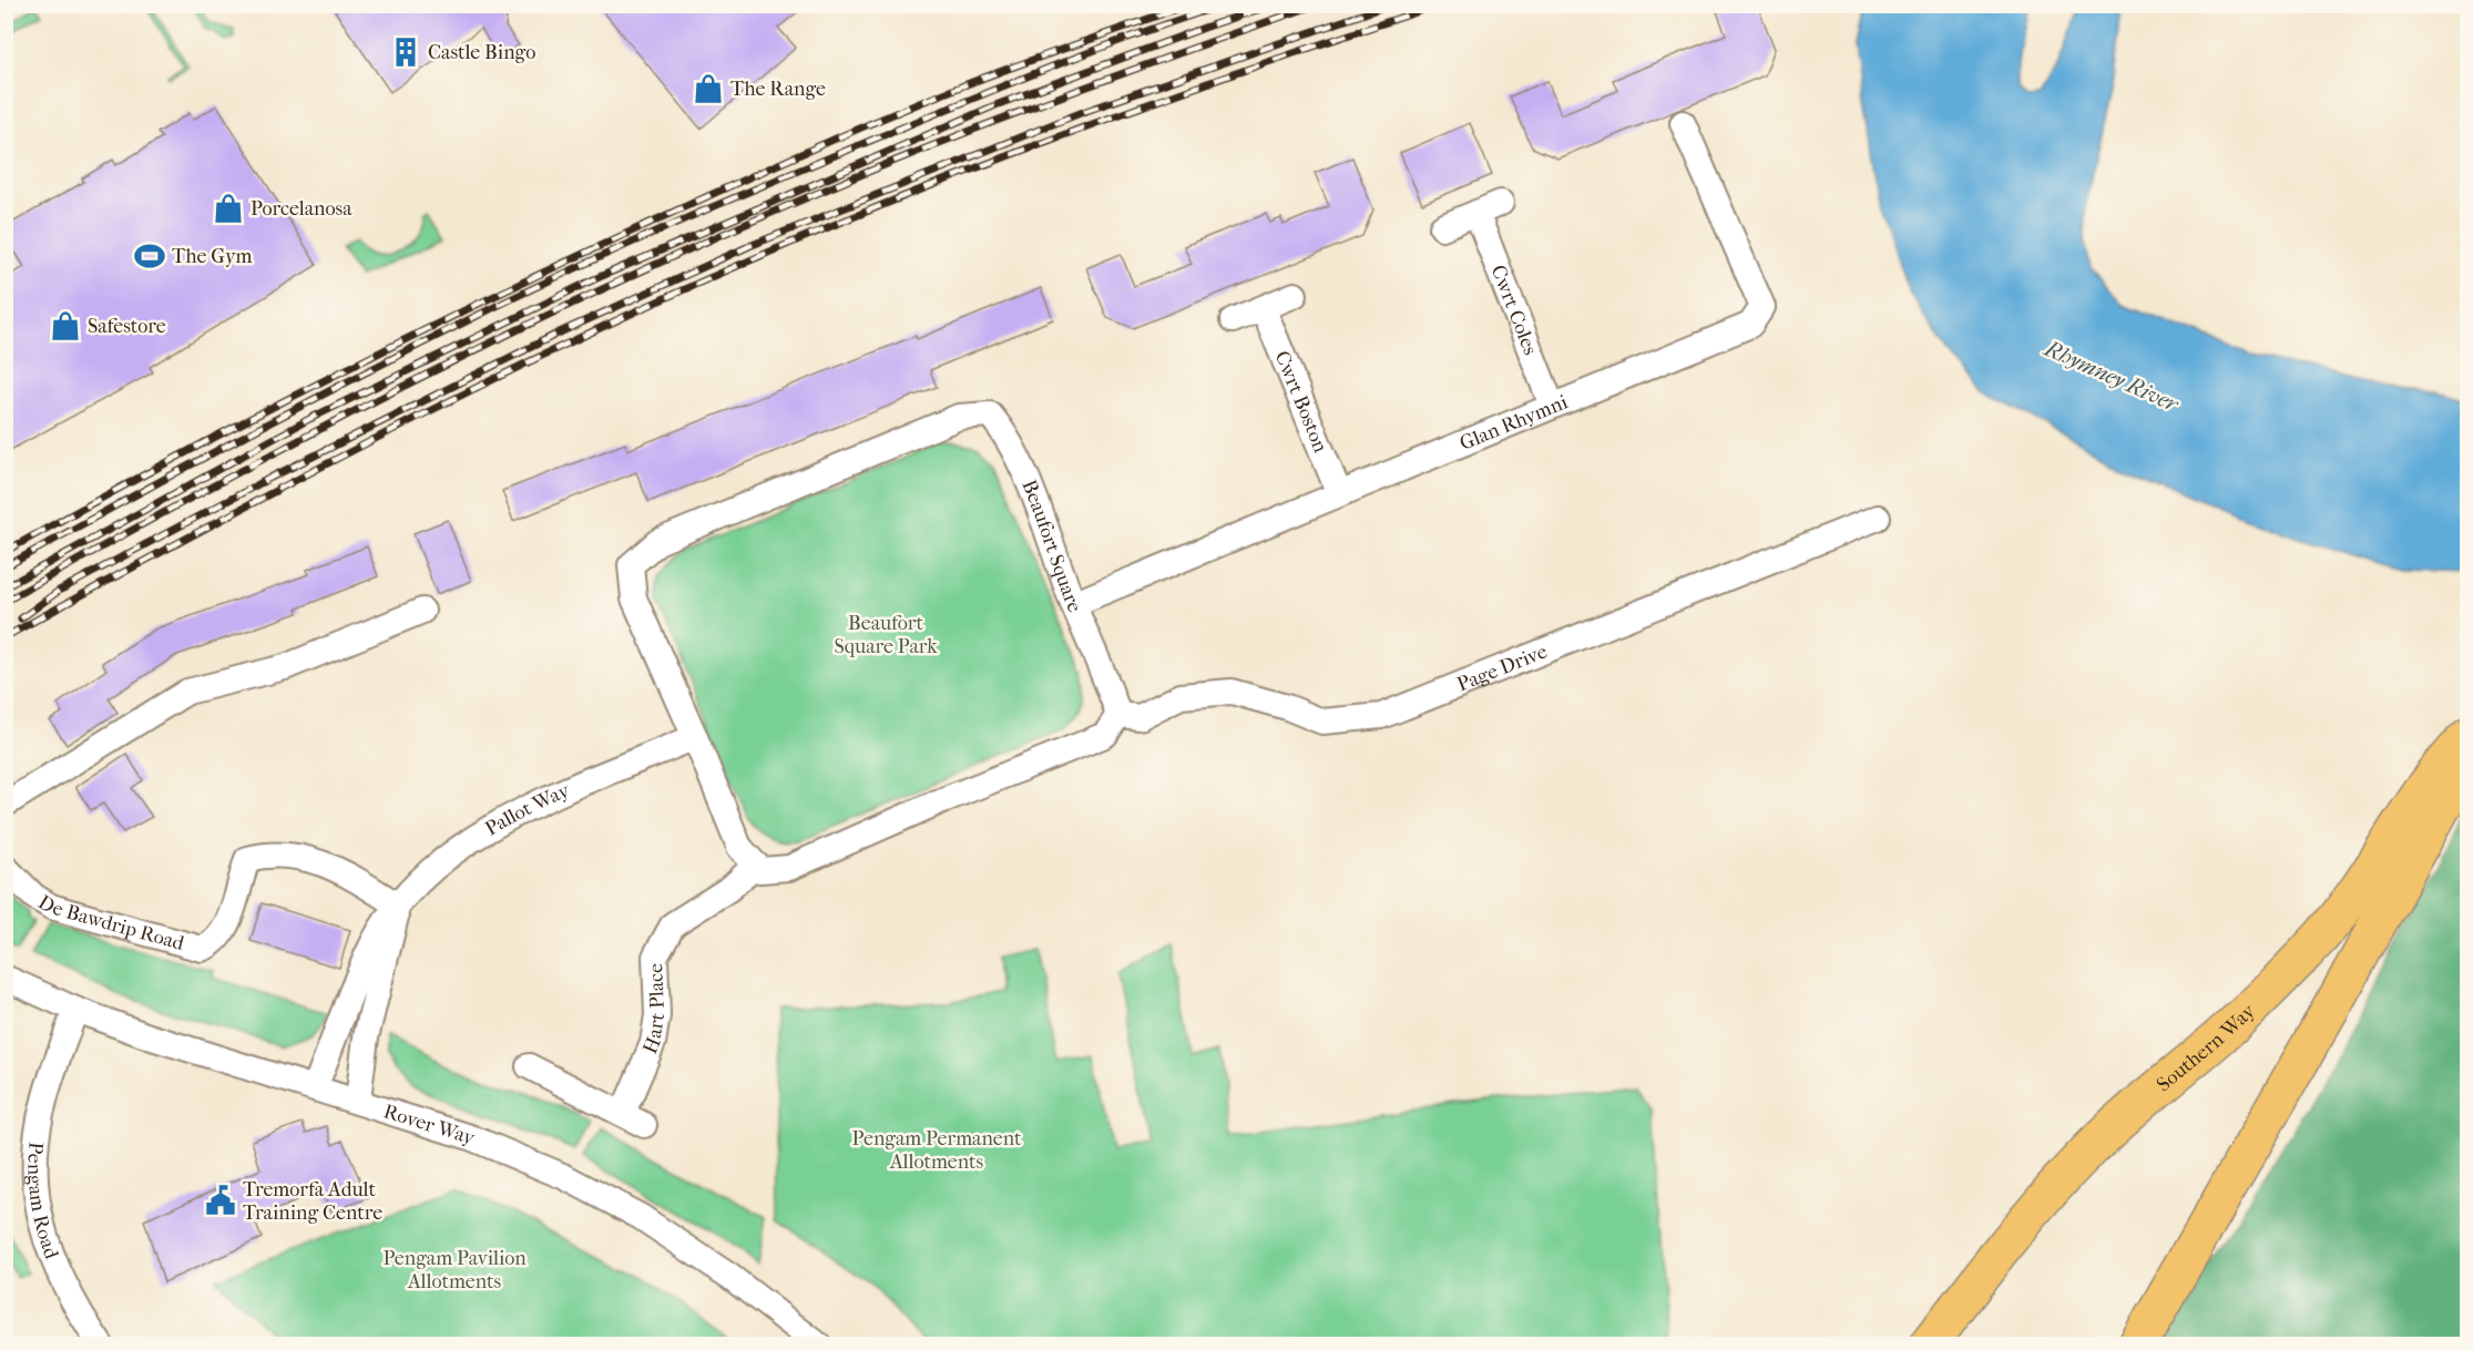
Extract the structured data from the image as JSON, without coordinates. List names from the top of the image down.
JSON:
{
  "streets": {
    "main road": ["Southern Way"],
    "street": [
      "Cwrt Coles",
      "Cwrt Boston",
      "Glan Rhymni",
      "Beaufort Square",
      "Page Drive",
      "Pallot Way",
      "De Bawdrip Road",
      "Hart Place",
      "Rover Way",
      "Pengam Road"
    ]
  },
  "crossings": [
    ["Cwrt Coles", "Glan Rhymni"],
    ["Cwrt Boston", "Glan Rhymni"],
    ["Glan Rhymni", "Beaufort Square"],
    ["Beaufort Square", "Page Drive"],
    ["Beaufort Square", "Pallot Way"],
    ["Beaufort Square", "Hart Place"],
    ["Pallot Way", "De Bawdrip Road"],
    ["Pallot Way", "Rover Way"],
    ["Rover Way", "Pengam Road"]
  ],
  "water": ["Rhymney River"],
  "parks": ["Beaufort Square Park", "Pengam Permanent Allotments", "Pengam Pavilion Allotments"],
  "places": {
    "building": ["Castle Bingo"],
    "shop": ["The Range", "Porcelanosa", "Safestore"],
    "sports": ["The Gym"],
    "public building": ["Tremorfa Adult Training Centre"]
  }
}
